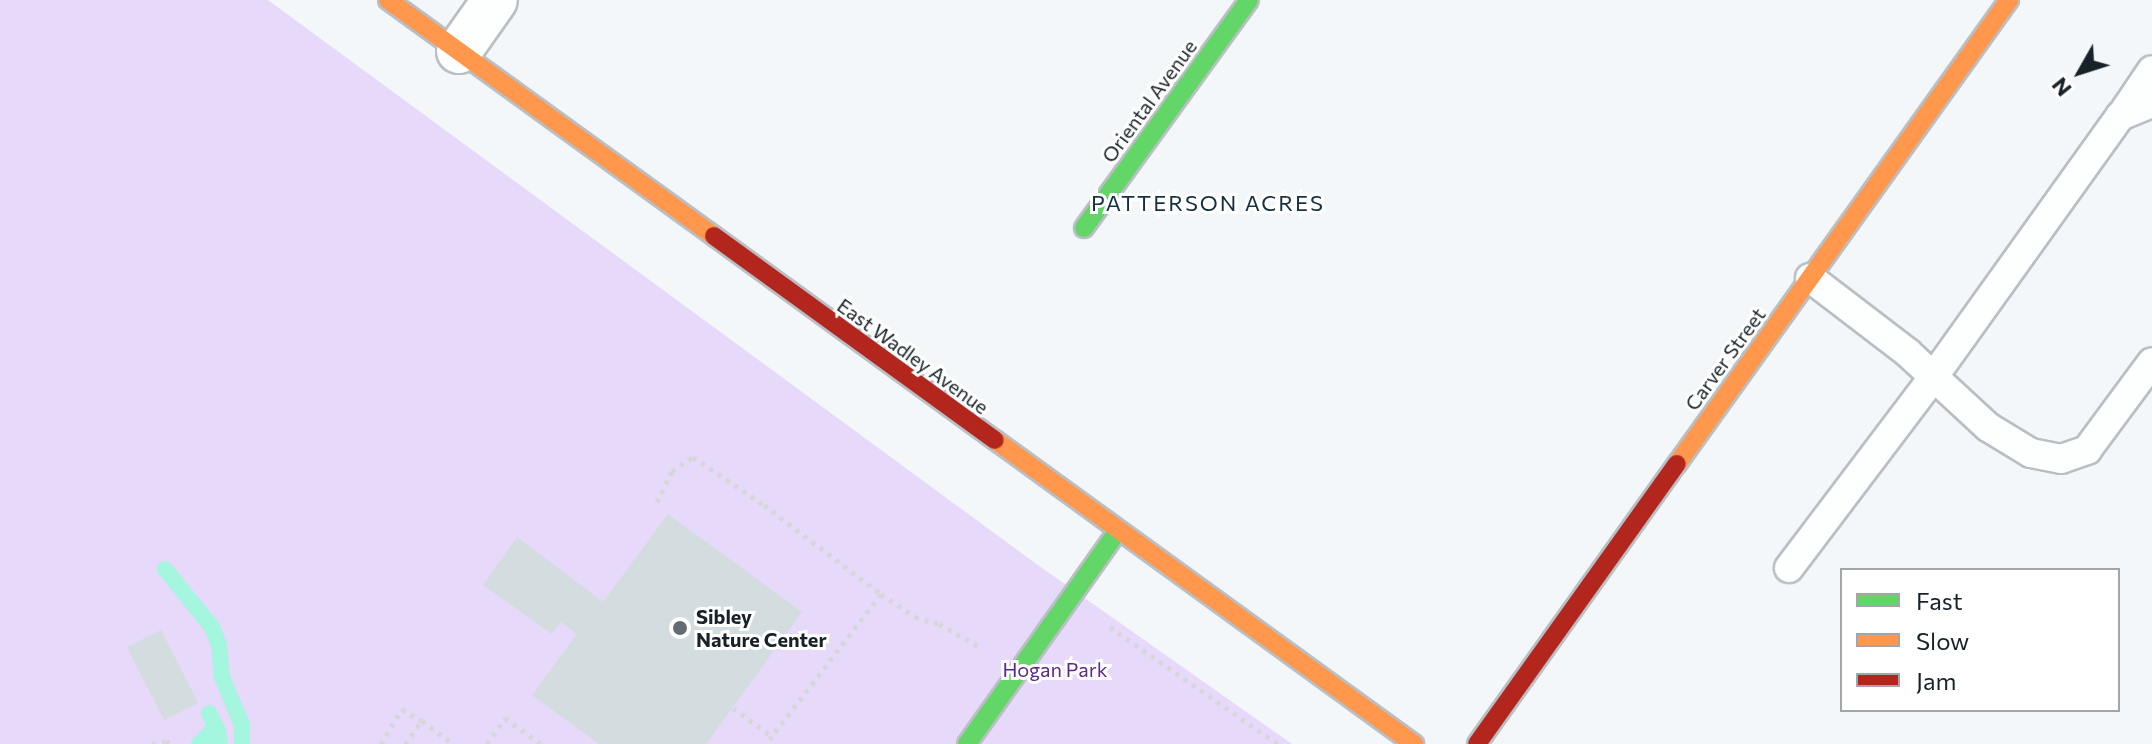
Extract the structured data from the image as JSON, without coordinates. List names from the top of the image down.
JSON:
{
  "streets": {
    "street": ["Oriental Avenue", "East Wadley Avenue", "Carver Street"]
  },
  "districts": ["PATTERSON ACRES"],
  "parks": ["Hogan Park"],
  "places": ["Sibley Nature Center"],
  "legend": ["Fast", "Slow", "Jam"],
  "north": "bottom left"
}
